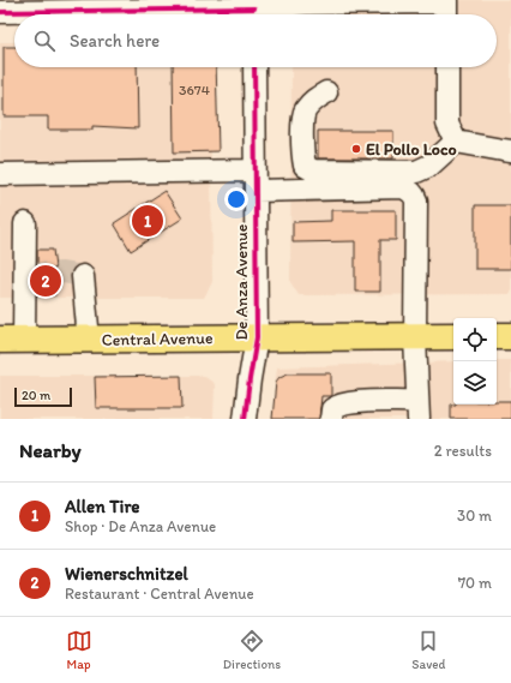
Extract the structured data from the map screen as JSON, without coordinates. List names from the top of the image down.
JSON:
{
  "streets": {
    "main road": ["Central Avenue"],
    "street": ["De Anza Avenue"]
  },
  "crossings": [
    ["De Anza Avenue", "Central Avenue"]
  ],
  "places": ["El Pollo Loco"],
  "house_numbers": ["3674"],
  "scale_bar": "20 m",
  "page": {
    "search": "Search here",
    "pins": ["1", "2"],
    "scale": "20 m",
    "heading": ["Nearby", "2 results"],
    "list": [
      {
        "mark": "1",
        "name": "Allen Tire",
        "note": "Shop · De Anza Avenue",
        "value": "30 m"
      },
      {
        "mark": "2",
        "name": "Wienerschnitzel",
        "note": "Restaurant · Central Avenue",
        "value": "70 m"
      }
    ],
    "nav": ["Map", "Directions", "Saved"]
  }
}
